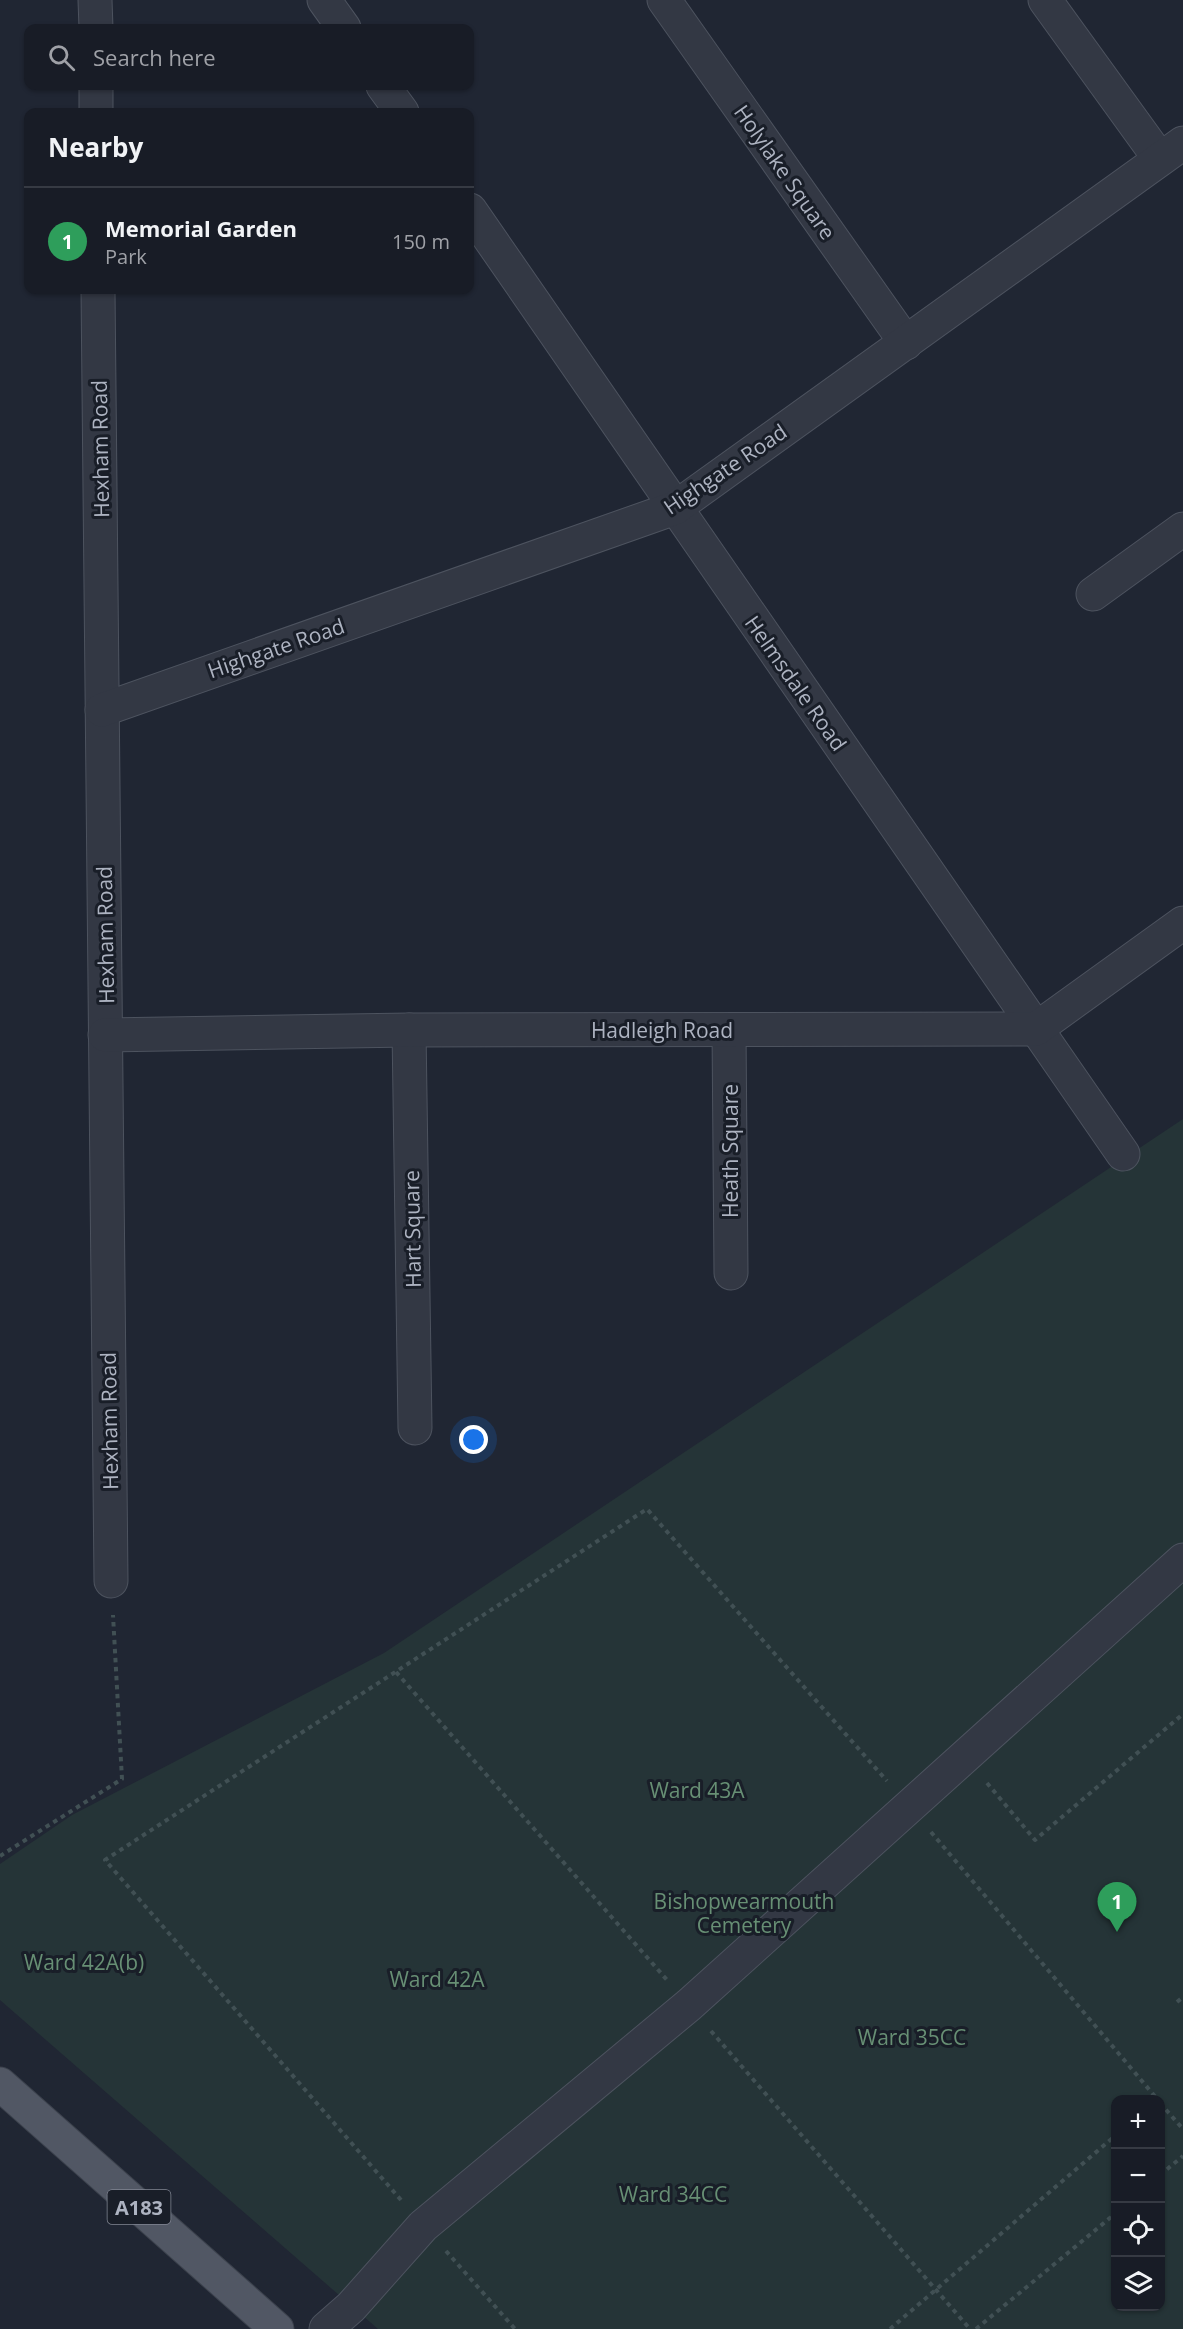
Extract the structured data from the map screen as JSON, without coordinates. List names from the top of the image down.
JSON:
{
  "streets": {
    "main road": ["A183"],
    "street": [
      "Holylake Square",
      "Hexham Road",
      "Highgate Road",
      "Helmsdale Road",
      "Hadleigh Road",
      "Heath Square",
      "Hart Square"
    ]
  },
  "crossings": [
    ["Holylake Square", "Highgate Road"],
    ["Hexham Road", "Highgate Road"],
    ["Hexham Road", "Hadleigh Road"],
    ["Highgate Road", "Helmsdale Road"],
    ["Helmsdale Road", "Hadleigh Road"],
    ["Hadleigh Road", "Heath Square"],
    ["Hadleigh Road", "Hart Square"]
  ],
  "parks": [
    "Ward 43A",
    "Bishopwearmouth Cemetery",
    "Ward 42A(b)",
    "Ward 42A",
    "Ward 35CC",
    "Ward 34CC"
  ],
  "page": {
    "search": "Search here",
    "heading": "Nearby",
    "list": [
      {
        "mark": "1",
        "name": "Memorial Garden",
        "note": "Park",
        "value": "150 m"
      }
    ],
    "pins": "1",
    "map_buttons": ["+", "−"]
  }
}
